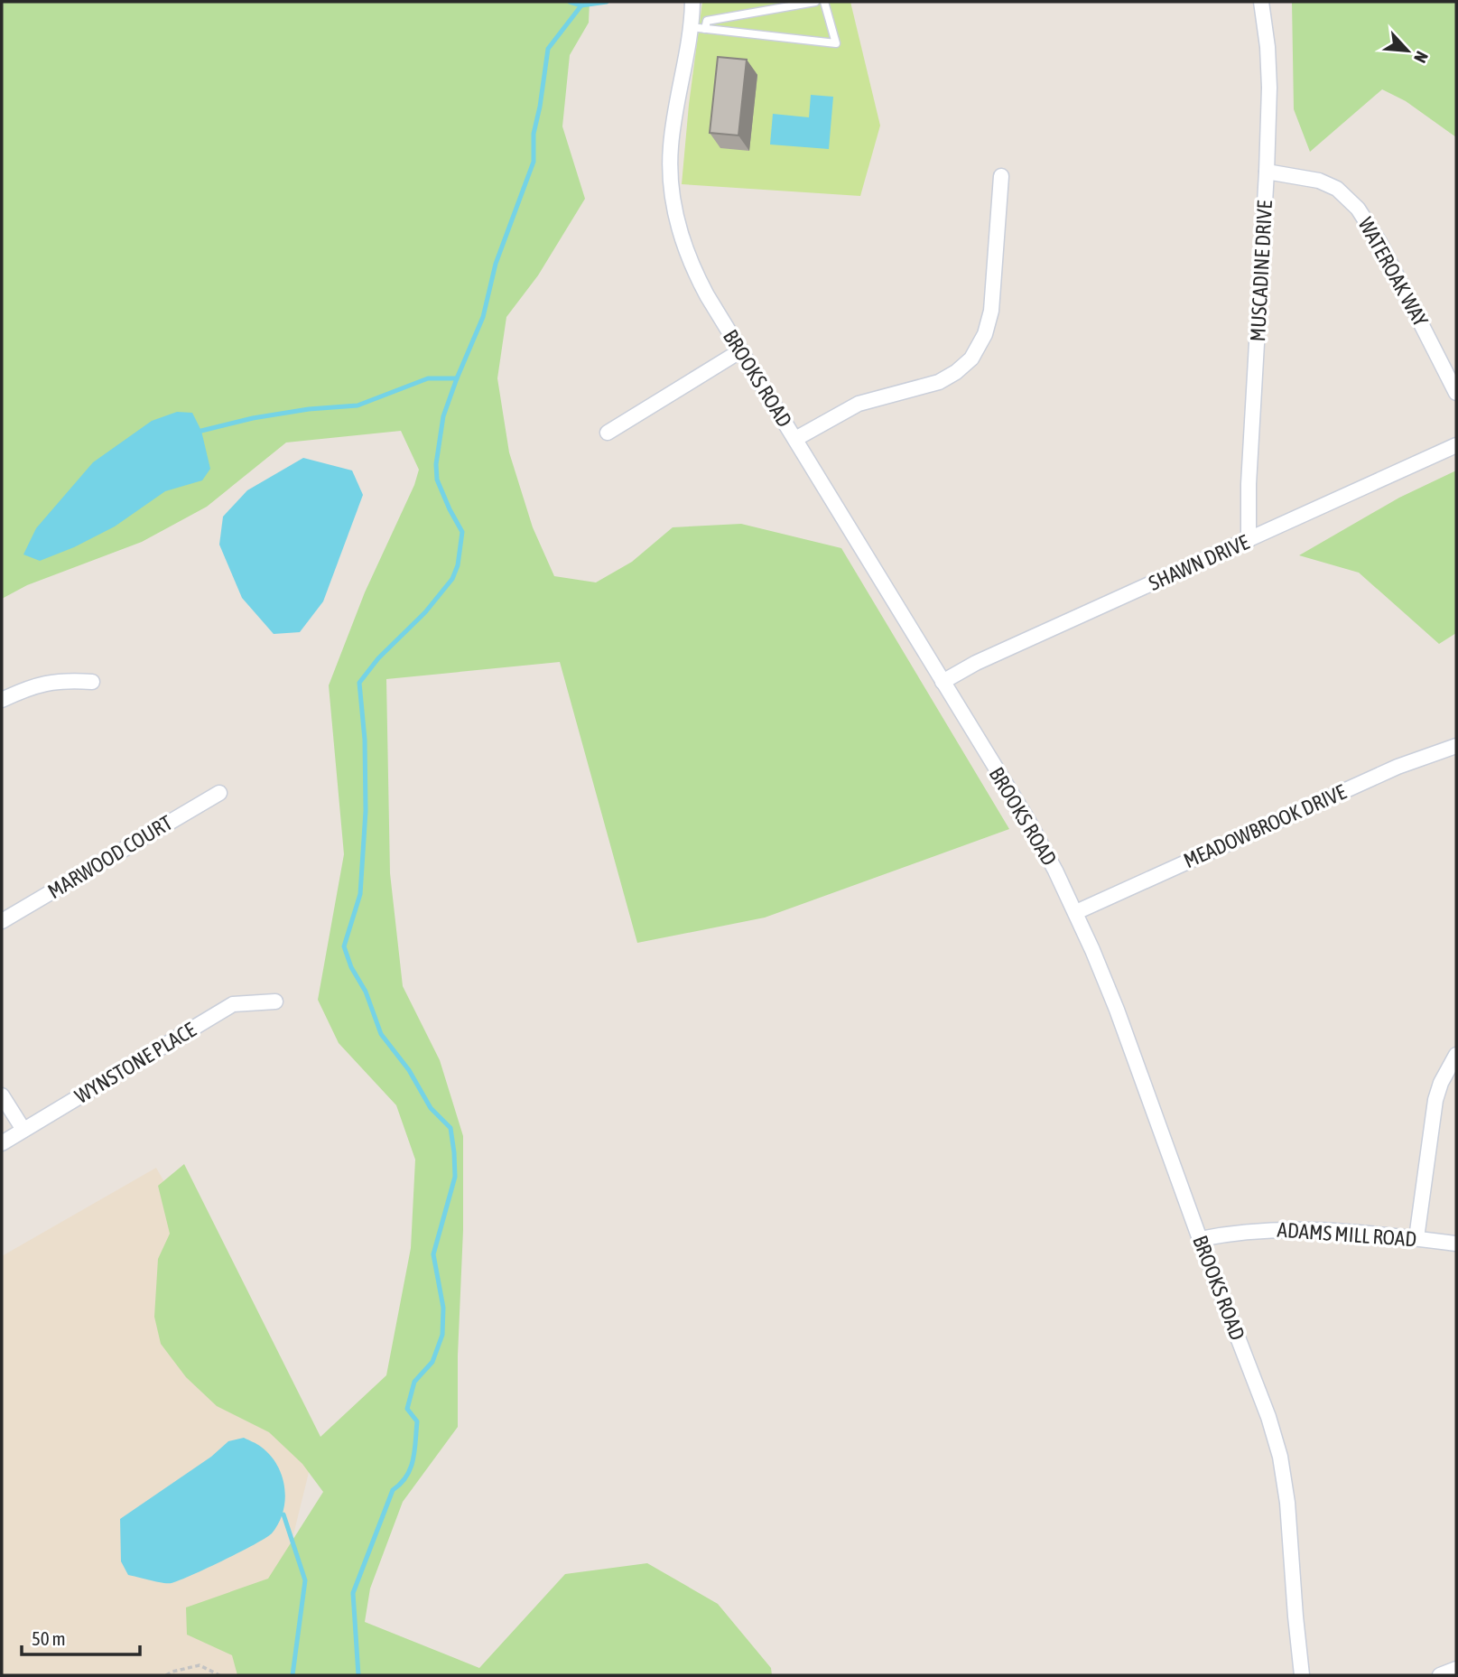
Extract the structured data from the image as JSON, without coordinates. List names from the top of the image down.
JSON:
{
  "streets": {
    "street": [
      "MUSCADINE DRIVE",
      "WATEROAK WAY",
      "BROOKS ROAD",
      "SHAWN DRIVE",
      "MEADOWBROOK DRIVE",
      "MARWOOD COURT",
      "WYNSTONE PLACE",
      "ADAMS MILL ROAD"
    ]
  },
  "crossings": [
    ["MUSCADINE DRIVE", "WATEROAK WAY"],
    ["MUSCADINE DRIVE", "SHAWN DRIVE"],
    ["BROOKS ROAD", "SHAWN DRIVE"],
    ["BROOKS ROAD", "MEADOWBROOK DRIVE"],
    ["BROOKS ROAD", "ADAMS MILL ROAD"]
  ],
  "scale_bar": "50 m",
  "north": "bottom right"
}
